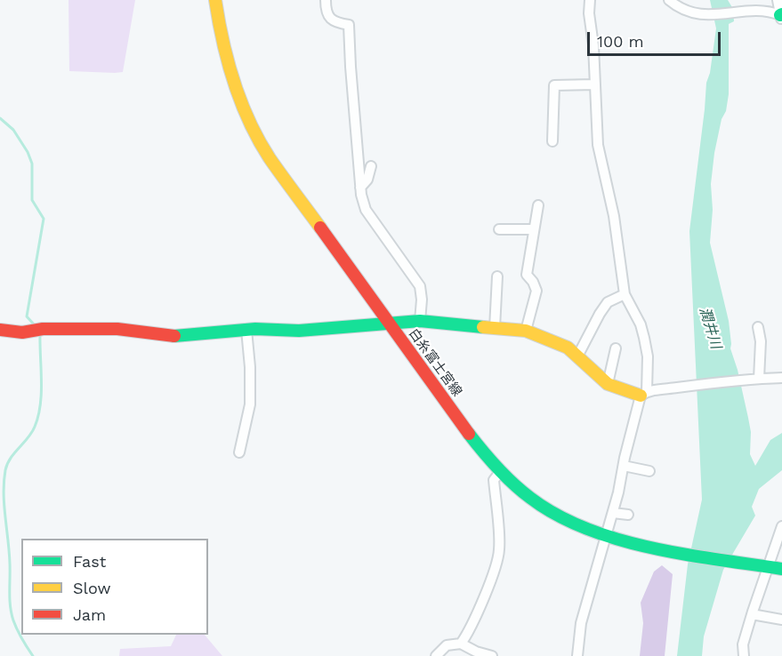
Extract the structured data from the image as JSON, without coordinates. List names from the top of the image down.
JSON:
{
  "streets": {
    "main road": ["白糸富士宮線"]
  },
  "water": ["潤井川"],
  "legend": ["Fast", "Slow", "Jam"],
  "scale_bar": "100 m"
}
